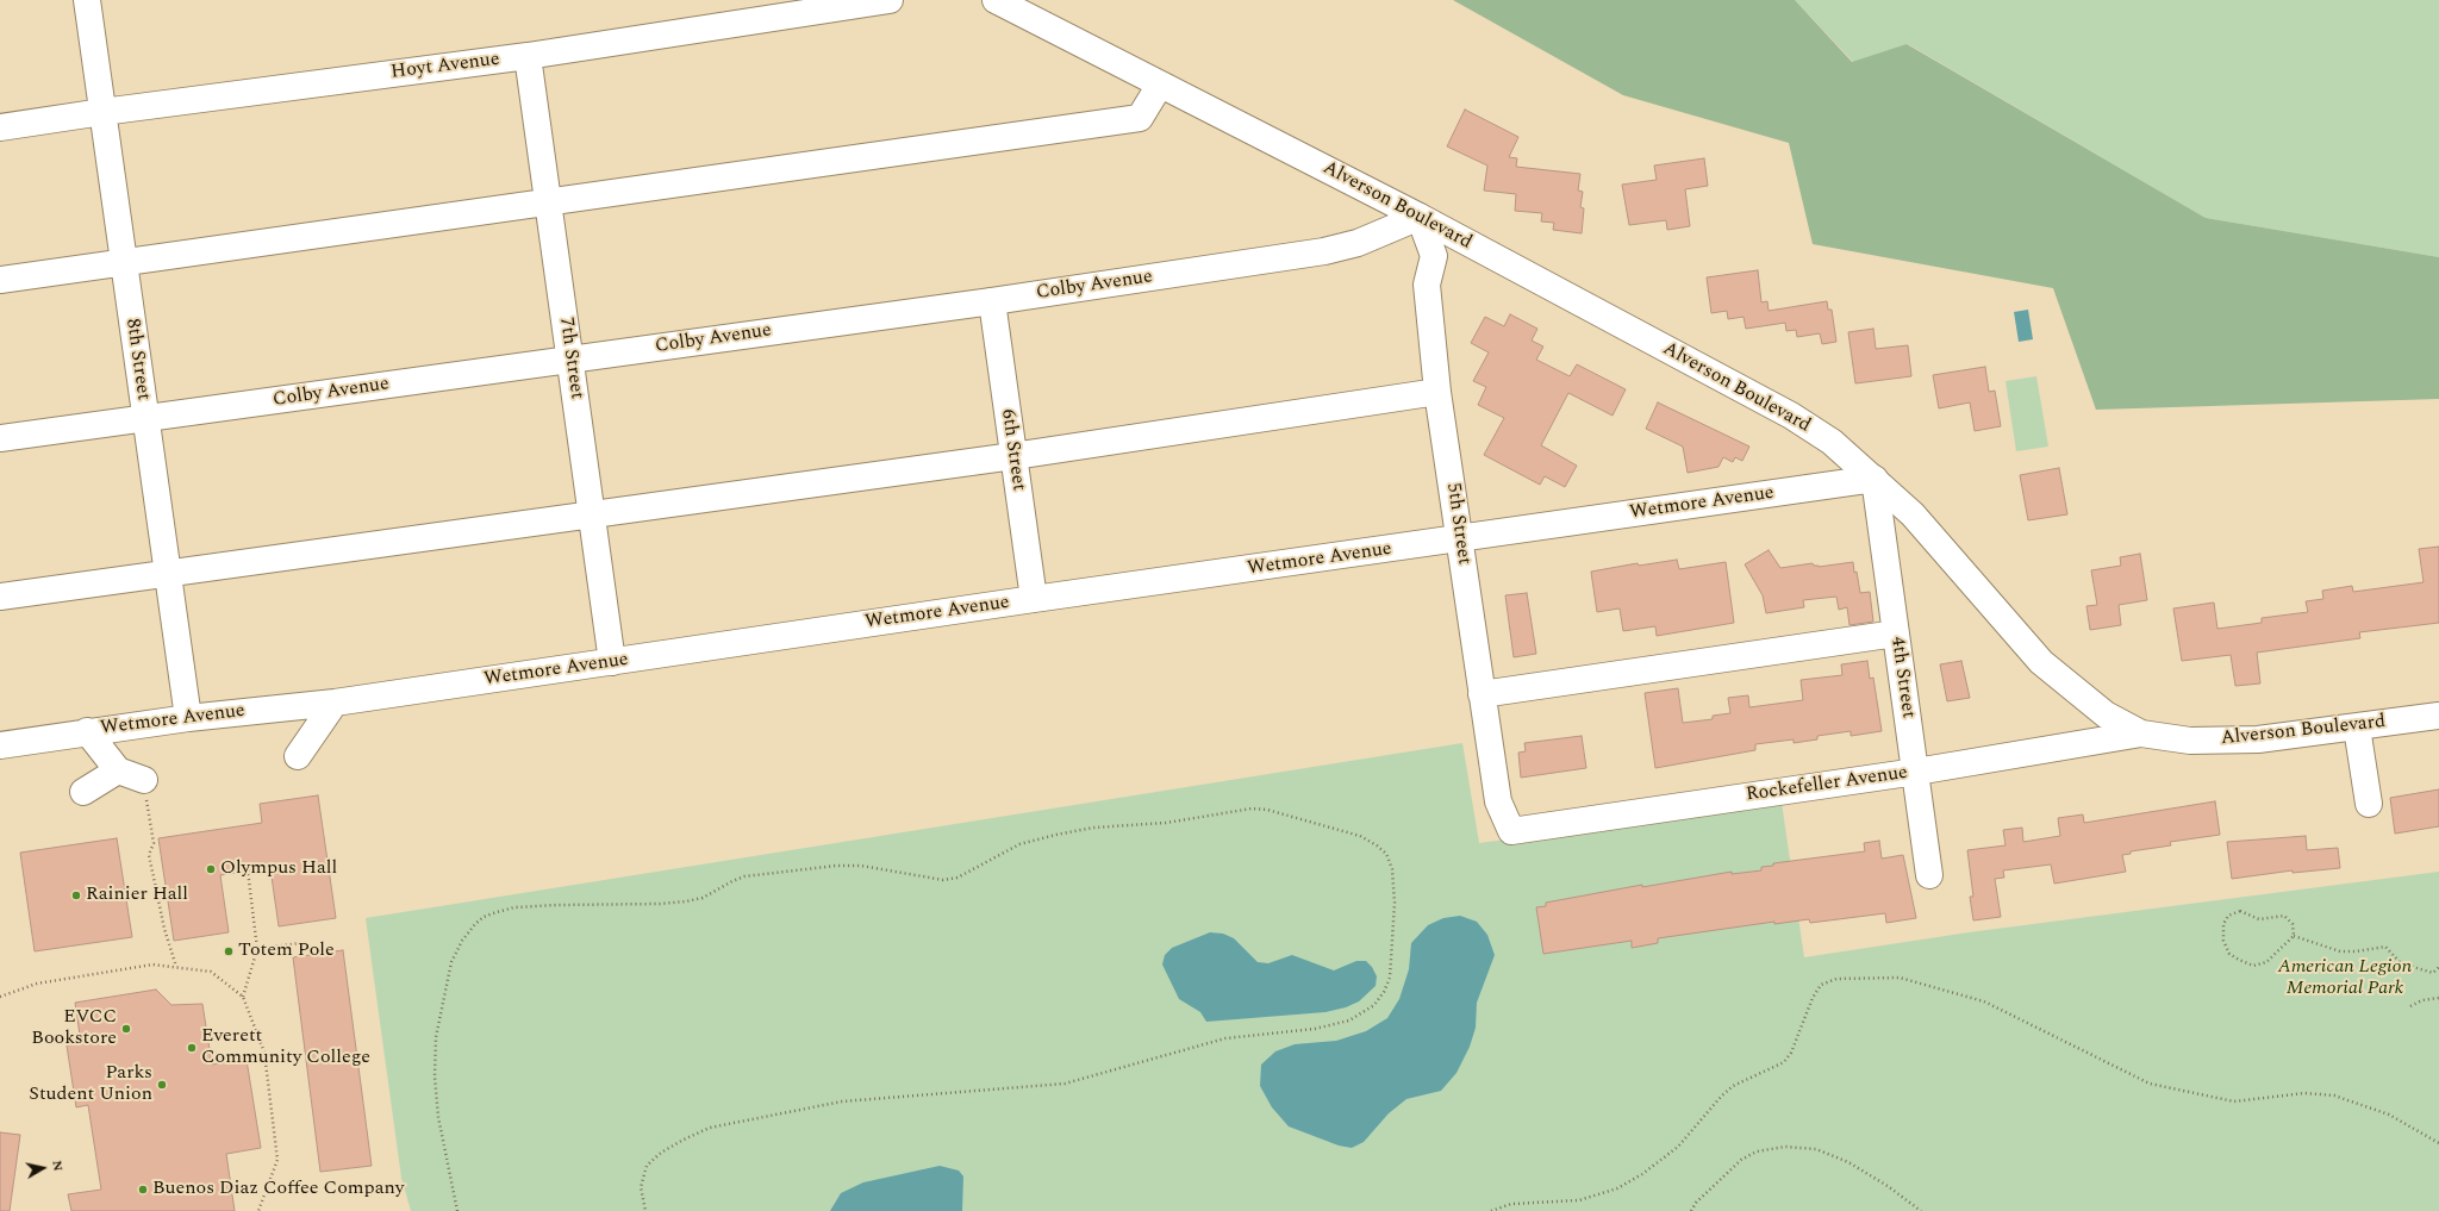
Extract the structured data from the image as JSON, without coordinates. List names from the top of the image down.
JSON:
{
  "streets": {
    "street": [
      "Hoyt Avenue",
      "Alverson Boulevard",
      "Colby Avenue",
      "7th Street",
      "8th Street",
      "6th Street",
      "Wetmore Avenue",
      "5th Street",
      "4th Street",
      "Rockefeller Avenue"
    ]
  },
  "crossings": [
    ["Hoyt Avenue", "7th Street"],
    ["Hoyt Avenue", "8th Street"],
    ["Alverson Boulevard", "Colby Avenue"],
    ["Alverson Boulevard", "Wetmore Avenue"],
    ["Alverson Boulevard", "5th Street"],
    ["Alverson Boulevard", "4th Street"],
    ["Alverson Boulevard", "Rockefeller Avenue"],
    ["Colby Avenue", "7th Street"],
    ["Colby Avenue", "8th Street"],
    ["Colby Avenue", "6th Street"],
    ["Colby Avenue", "5th Street"],
    ["7th Street", "Wetmore Avenue"],
    ["8th Street", "Wetmore Avenue"],
    ["6th Street", "Wetmore Avenue"],
    ["Wetmore Avenue", "5th Street"],
    ["Wetmore Avenue", "4th Street"],
    ["5th Street", "Rockefeller Avenue"],
    ["4th Street", "Rockefeller Avenue"]
  ],
  "parks": ["American Legion Memorial Park"],
  "places": [
    "Olympus Hall",
    "Rainier Hall",
    "Totem Pole",
    "EVCC Bookstore",
    "Everett Community College",
    "Parks Student Union",
    "Buenos Diaz Coffee Company"
  ],
  "north": "right"
}
